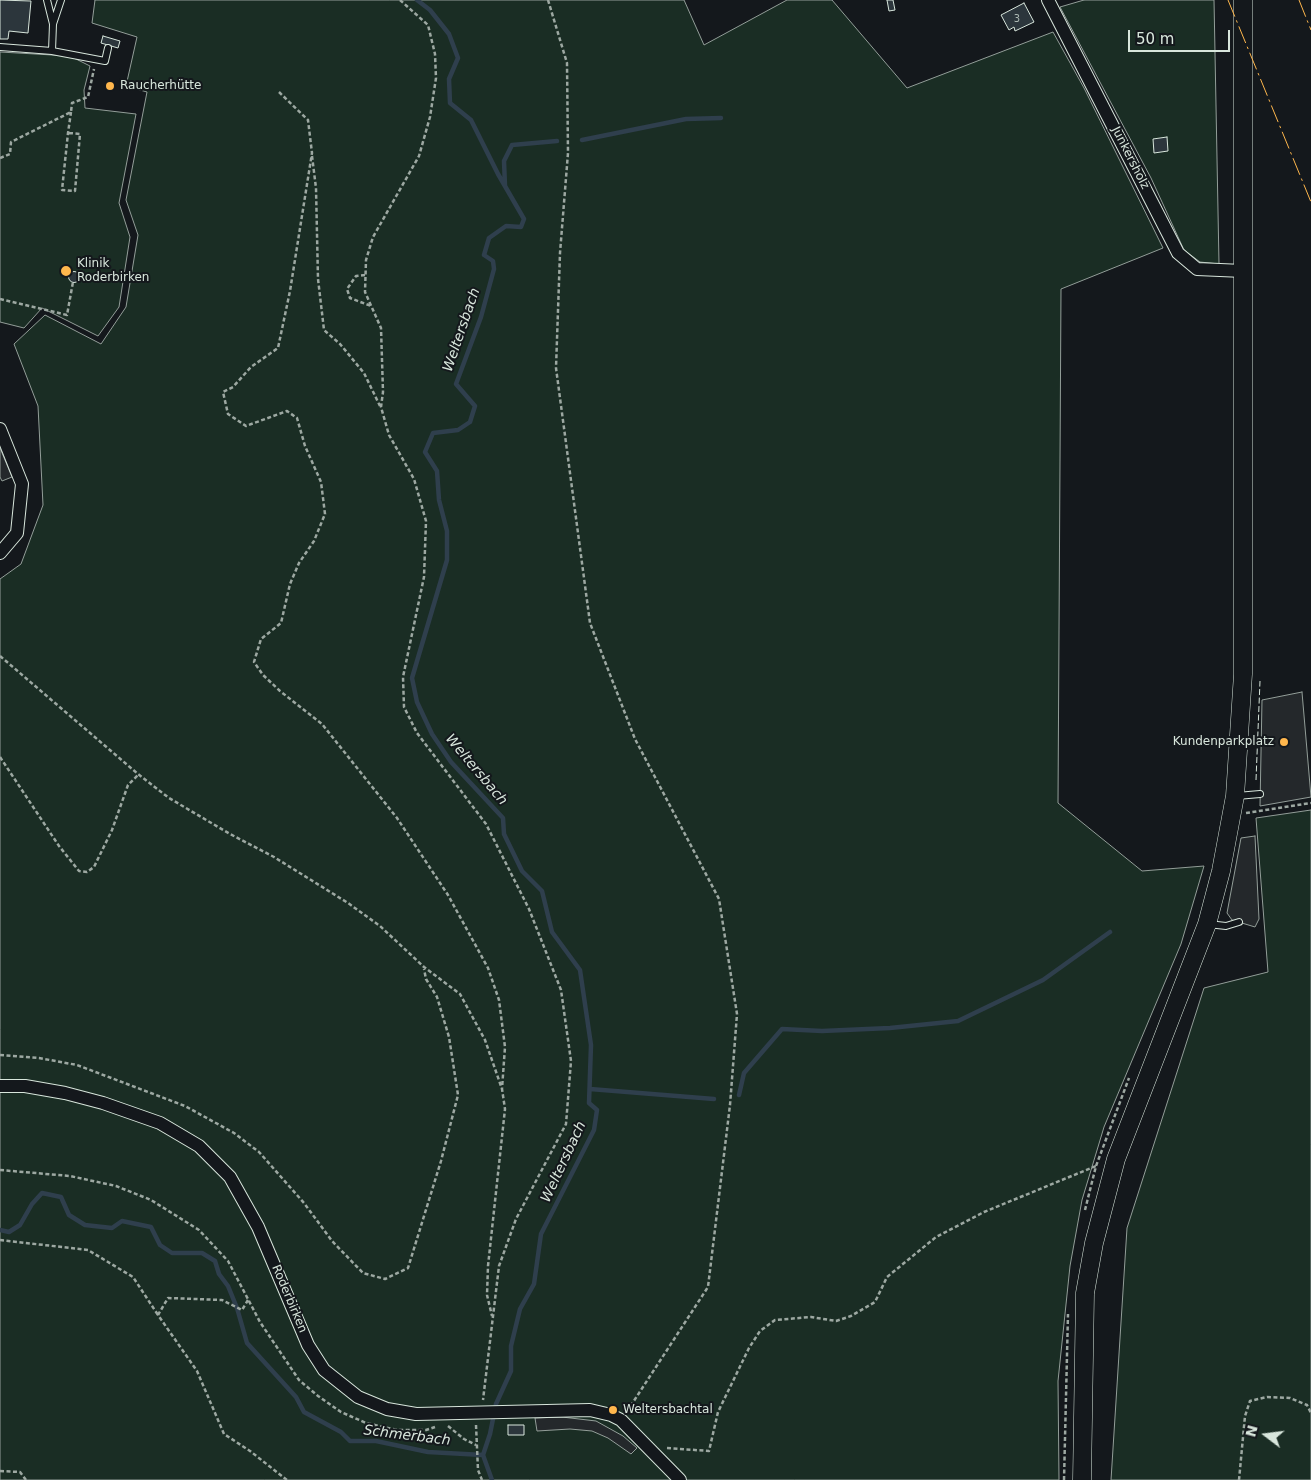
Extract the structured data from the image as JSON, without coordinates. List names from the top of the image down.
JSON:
{
  "streets": {
    "street": ["Junkersholz", "Roderbirken"]
  },
  "water": ["Weltersbach", "Schmerbach"],
  "places": [
    "Raucherhütte",
    "Klinik Roderbirken",
    "Kundenparkplatz",
    "Weltersbachtal"
  ],
  "house_numbers": ["3"],
  "scale_bar": "50 m",
  "north": "left"
}
